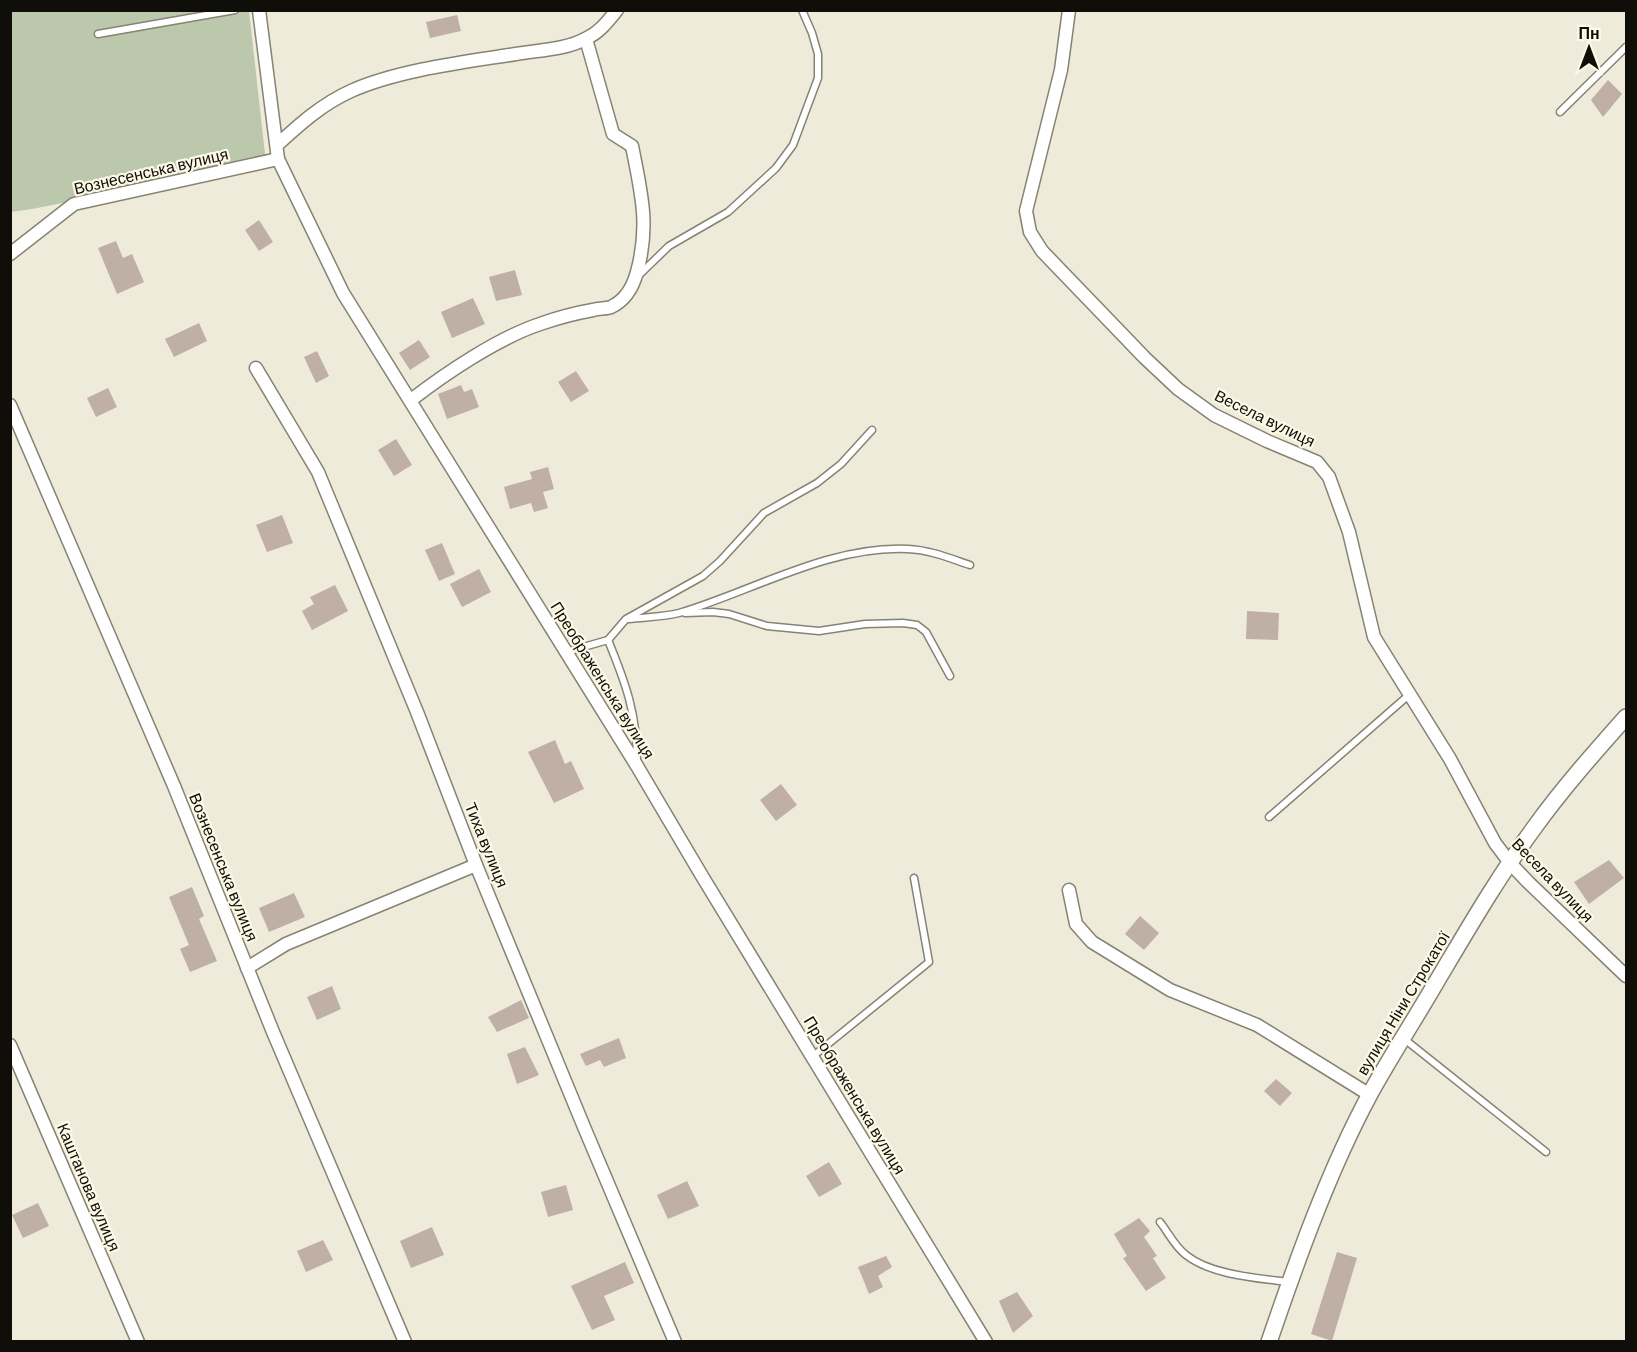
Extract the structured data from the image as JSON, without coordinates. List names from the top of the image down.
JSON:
{
  "streets": {
    "street": [
      "Вознесенська вулиця",
      "Весела вулиця",
      "Преображенська вулиця",
      "Тиха вулиця",
      "вулиця Ніни Строкатої",
      "Каштанова вулиця"
    ]
  },
  "crossings": [
    ["Вознесенська вулиця", "Преображенська вулиця"],
    ["Весела вулиця", "вулиця Ніни Строкатої"]
  ],
  "north": "top"
}
